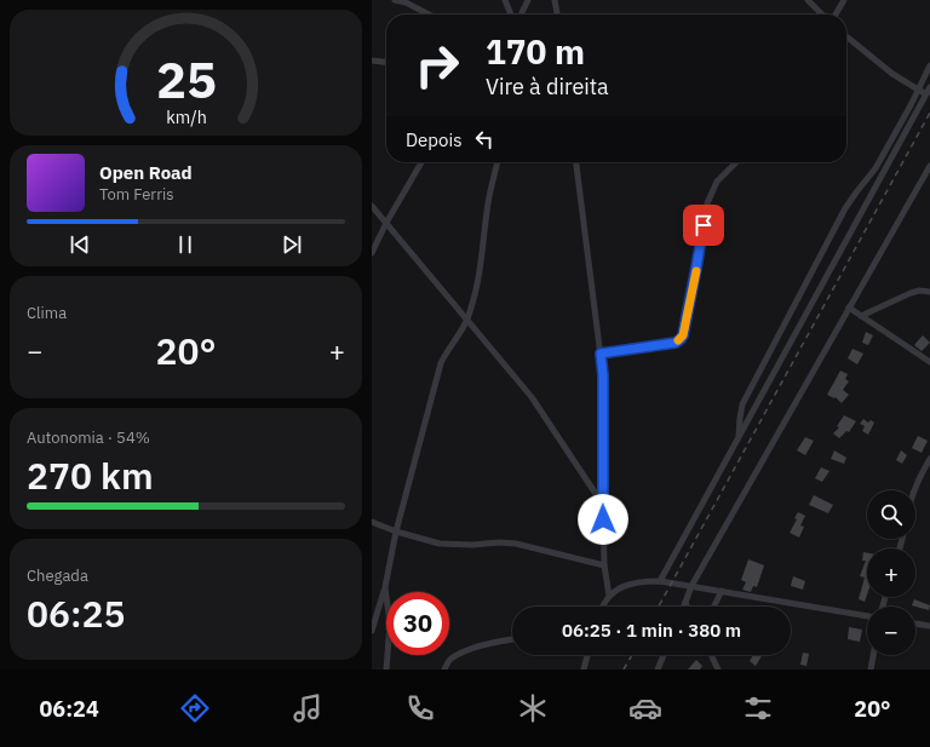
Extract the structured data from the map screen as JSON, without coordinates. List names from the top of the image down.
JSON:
{
  "page": {
    "turn": ["170 m", "Vire à direita"],
    "then": "Depois",
    "song": ["Open Road", "Tom Ferris"],
    "tile": [
      "Clima",
      ["Autonomia · 54%", "270 km"],
      ["Chegada", "06:25"]
    ],
    "heat": ["−", "20°", "+"],
    "map_buttons": ["+", "−"],
    "limit": "30",
    "trip": "06:25 · 1 min · 380 m",
    "tabs": ["06:24", "20°"],
    "gauge": ["25", "km/h"]
  }
}
